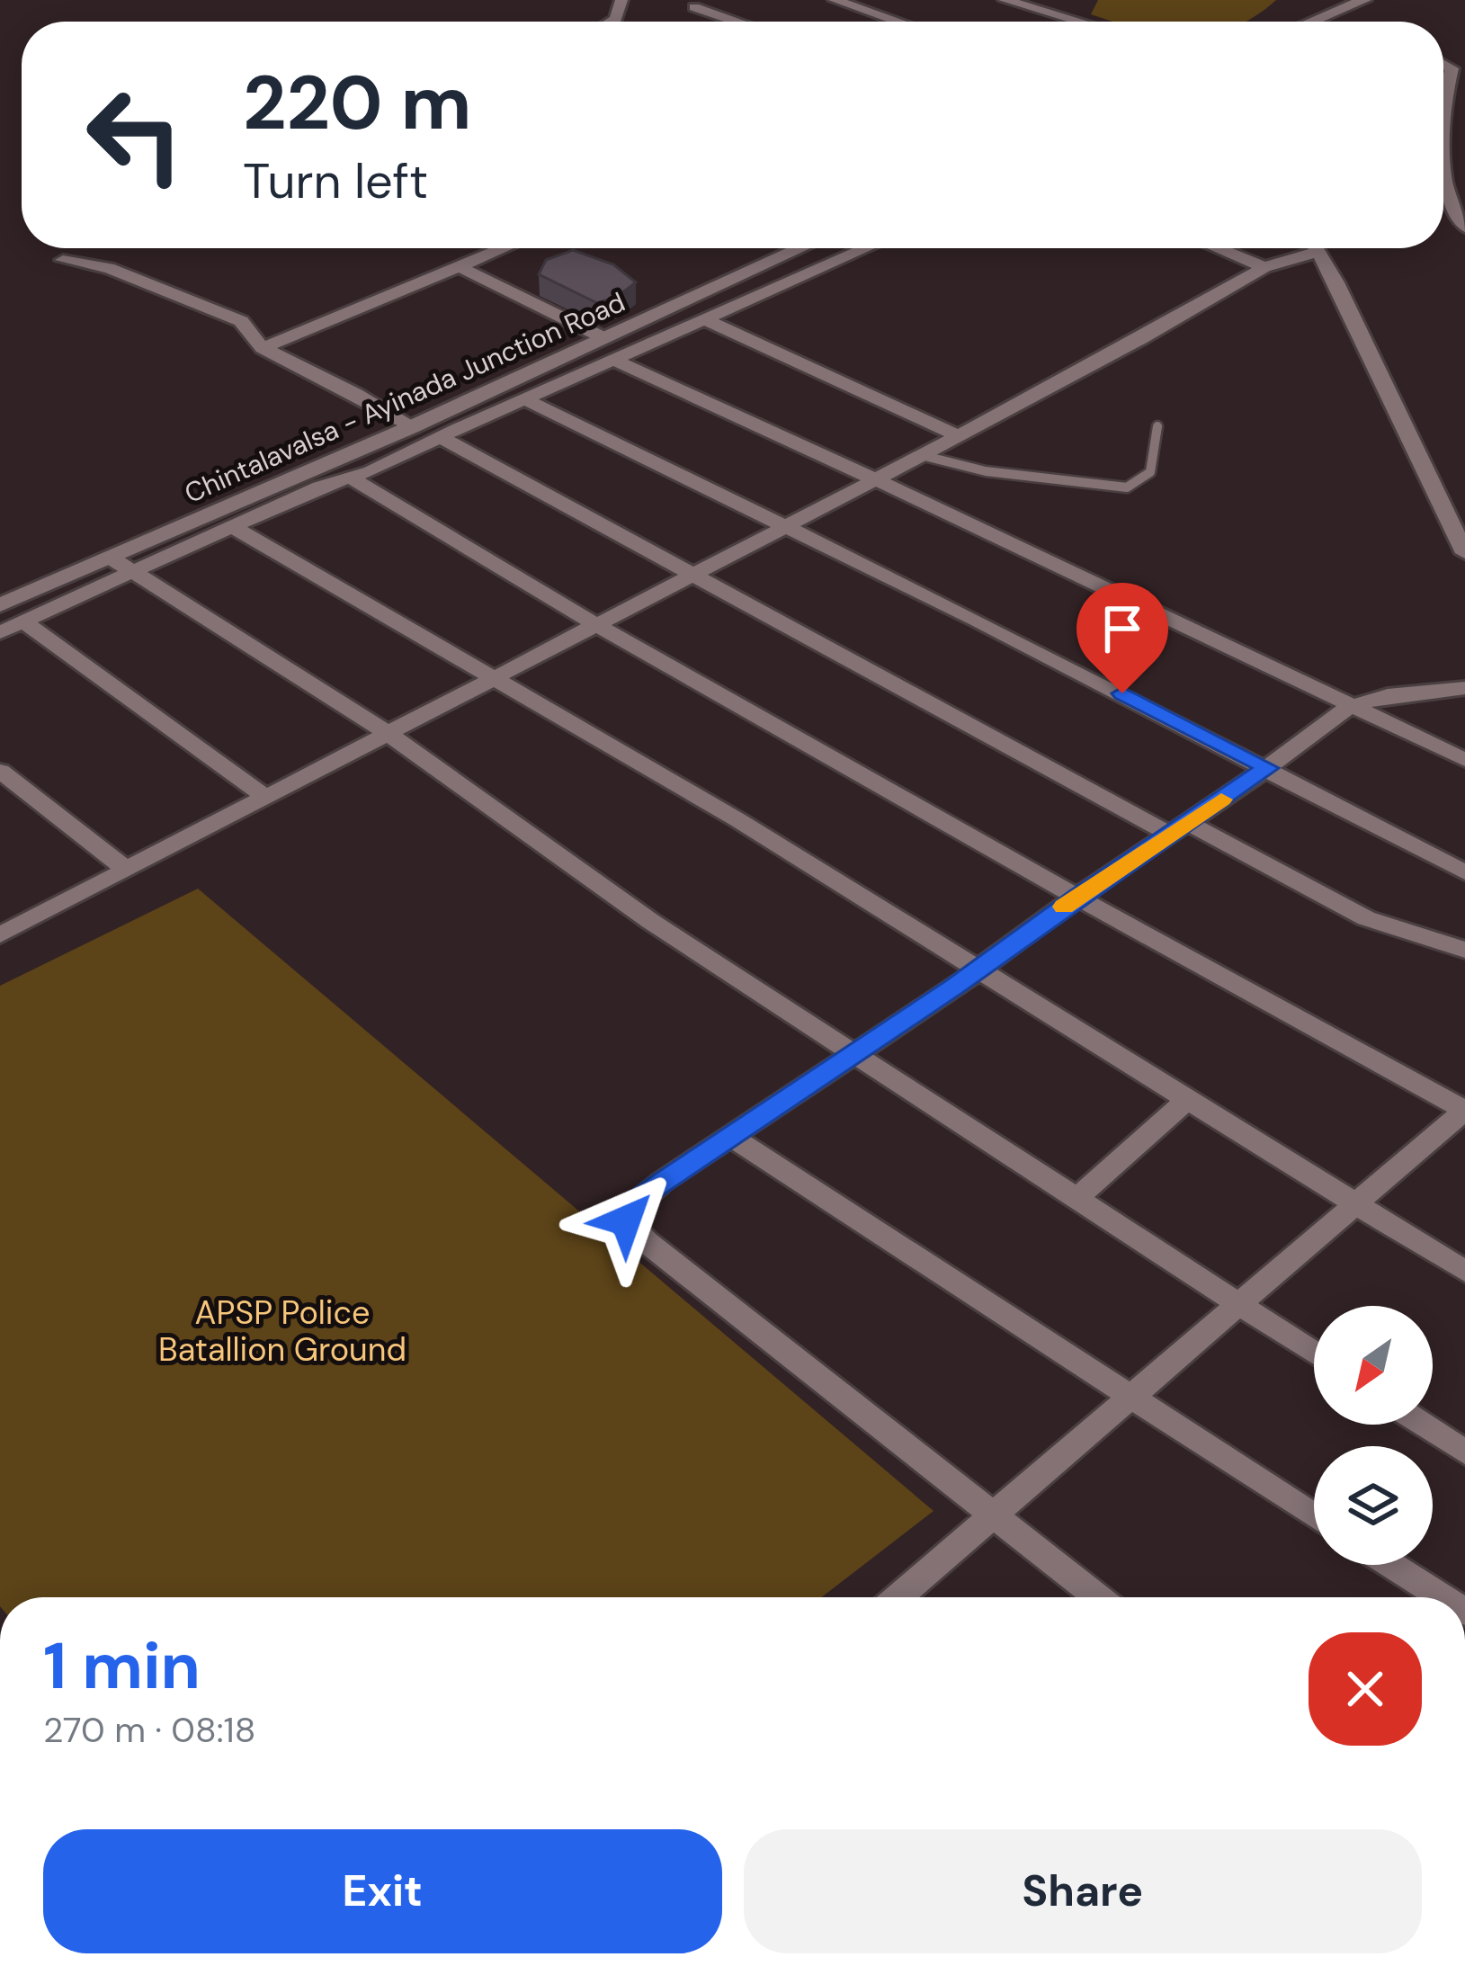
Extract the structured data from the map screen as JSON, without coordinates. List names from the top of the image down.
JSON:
{
  "streets": {
    "main road": ["Chintalavalsa - Ayinada Junction Road"]
  },
  "parks": ["APSP Police Batallion Ground"],
  "north": "bottom left",
  "page": {
    "turn": ["220 m", "Turn left"],
    "heading": ["1 min", "270 m · 08:18"],
    "buttons": ["Exit", "Share"]
  }
}
